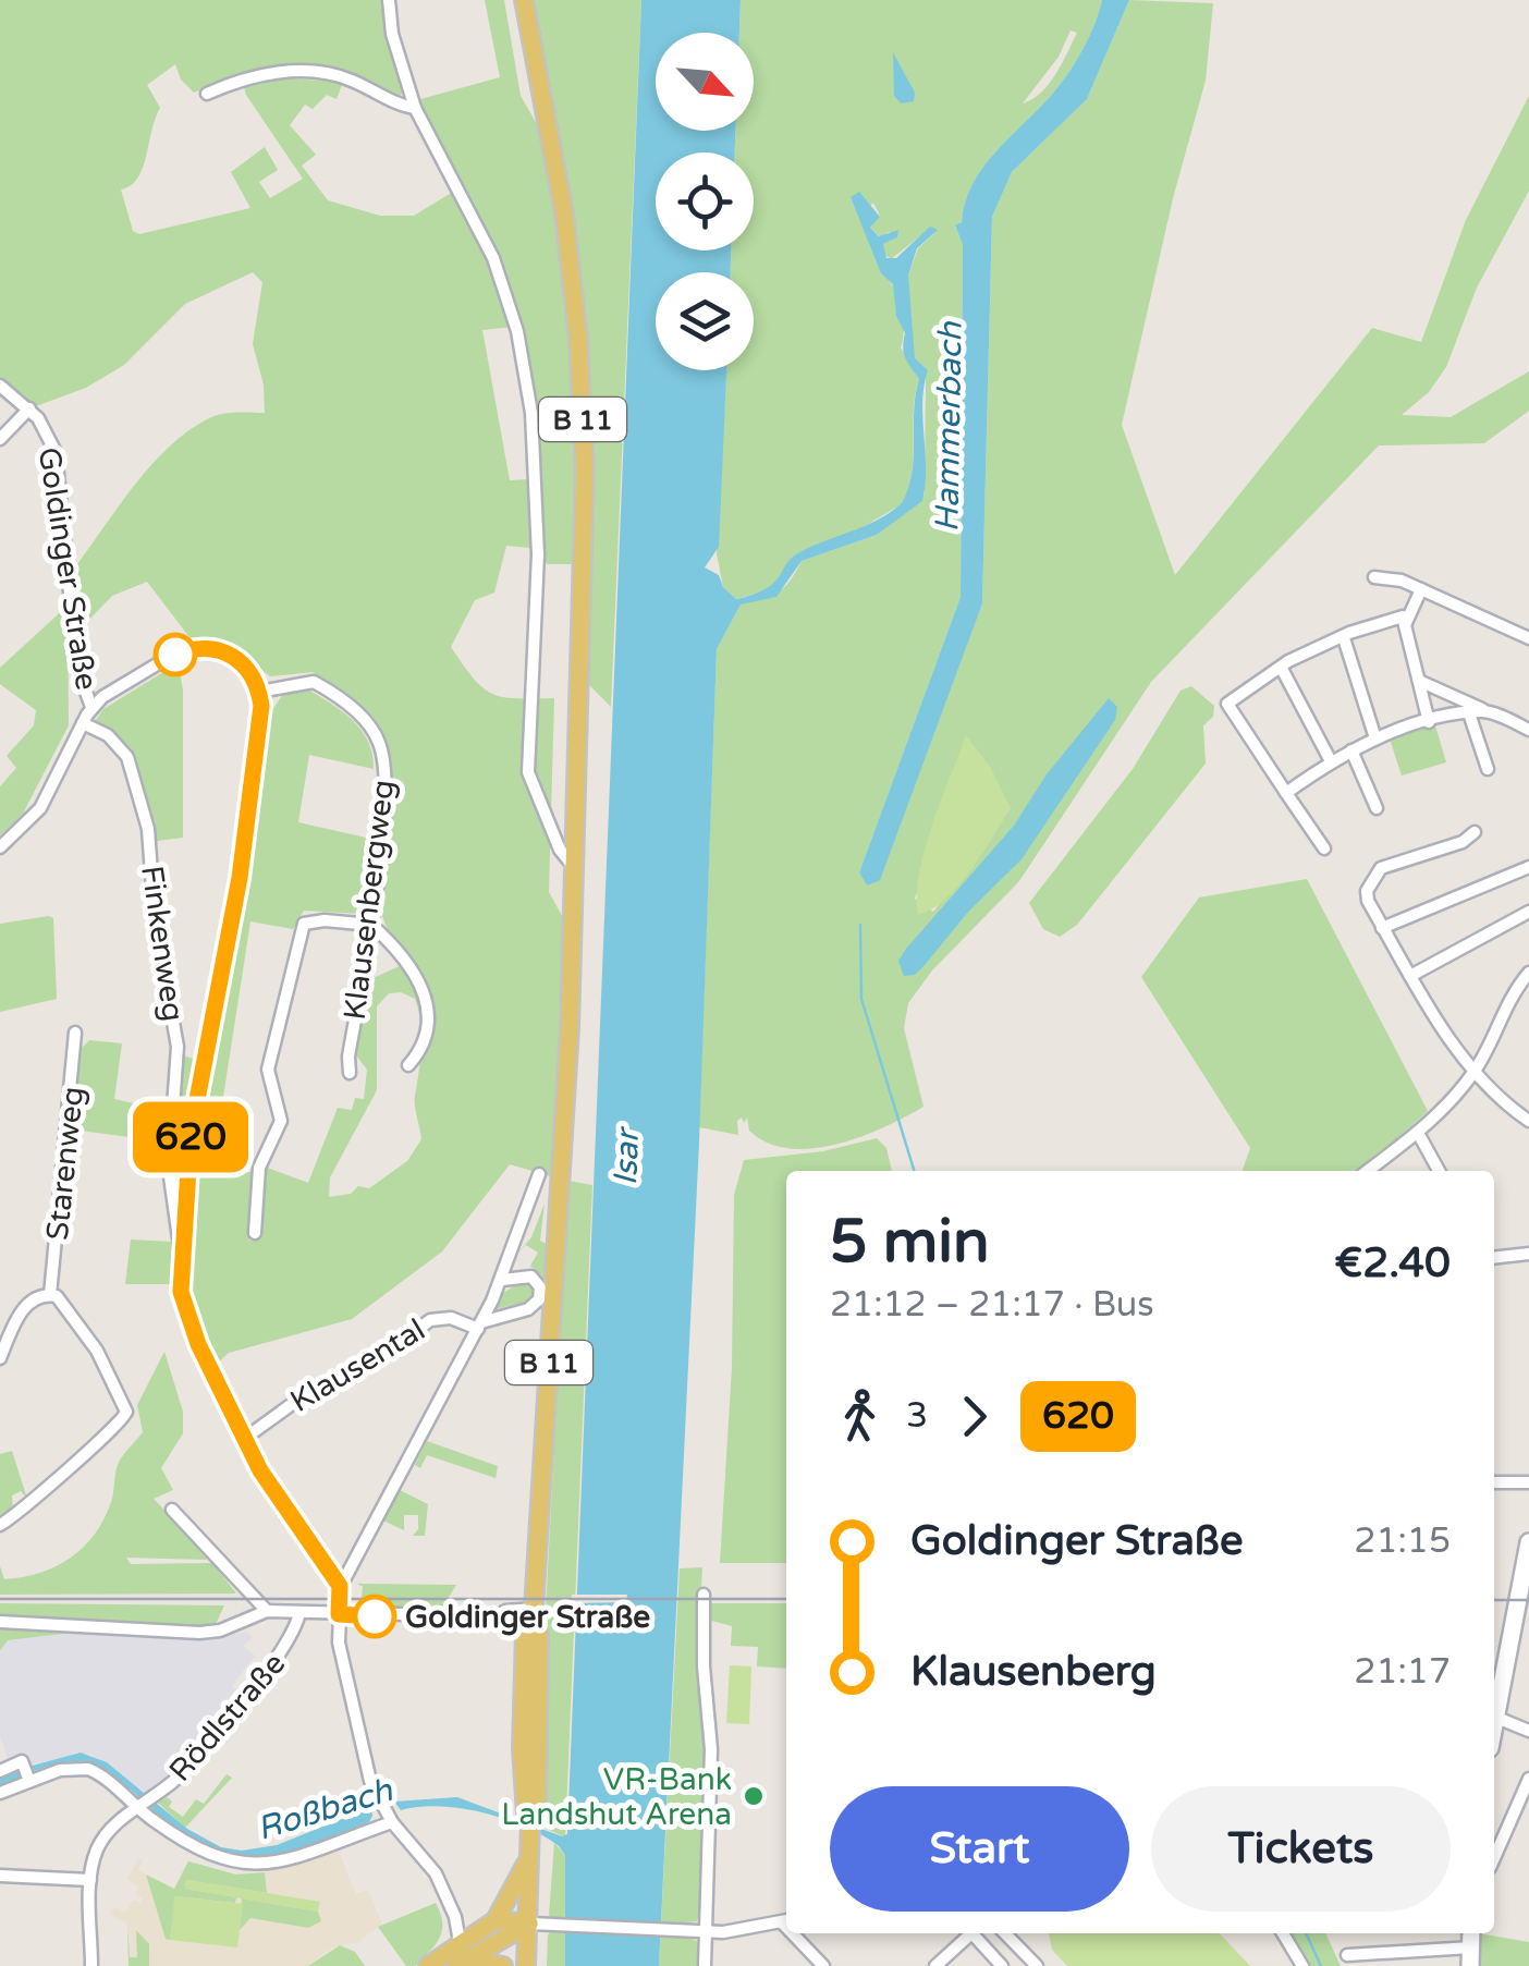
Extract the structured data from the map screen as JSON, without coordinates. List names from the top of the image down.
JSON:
{
  "streets": {
    "main road": ["B 11"],
    "street": [
      "Goldinger Straße",
      "Klausenbergweg",
      "Finkenweg",
      "Starenweg",
      "Klausental",
      "Rödlstraße"
    ]
  },
  "crossings": [
    ["Goldinger Straße", "Klausenbergweg"],
    ["Goldinger Straße", "Finkenweg"]
  ],
  "water": ["Hammerbach", "Isar", "Roßbach"],
  "places": ["Goldinger Straße", "VR-Bank Landshut Arena"],
  "lines": ["bus line 620"],
  "north": "bottom right",
  "page": {
    "on_map": "620",
    "heading": ["5 min", "21:12 – 21:17 · Bus", "€2.40"],
    "legs": ["3", "620"],
    "list": [
      {
        "name": "Goldinger Straße",
        "value": "21:15"
      },
      {
        "name": "Klausenberg",
        "value": "21:17"
      }
    ],
    "buttons": ["Start", "Tickets"]
  }
}
